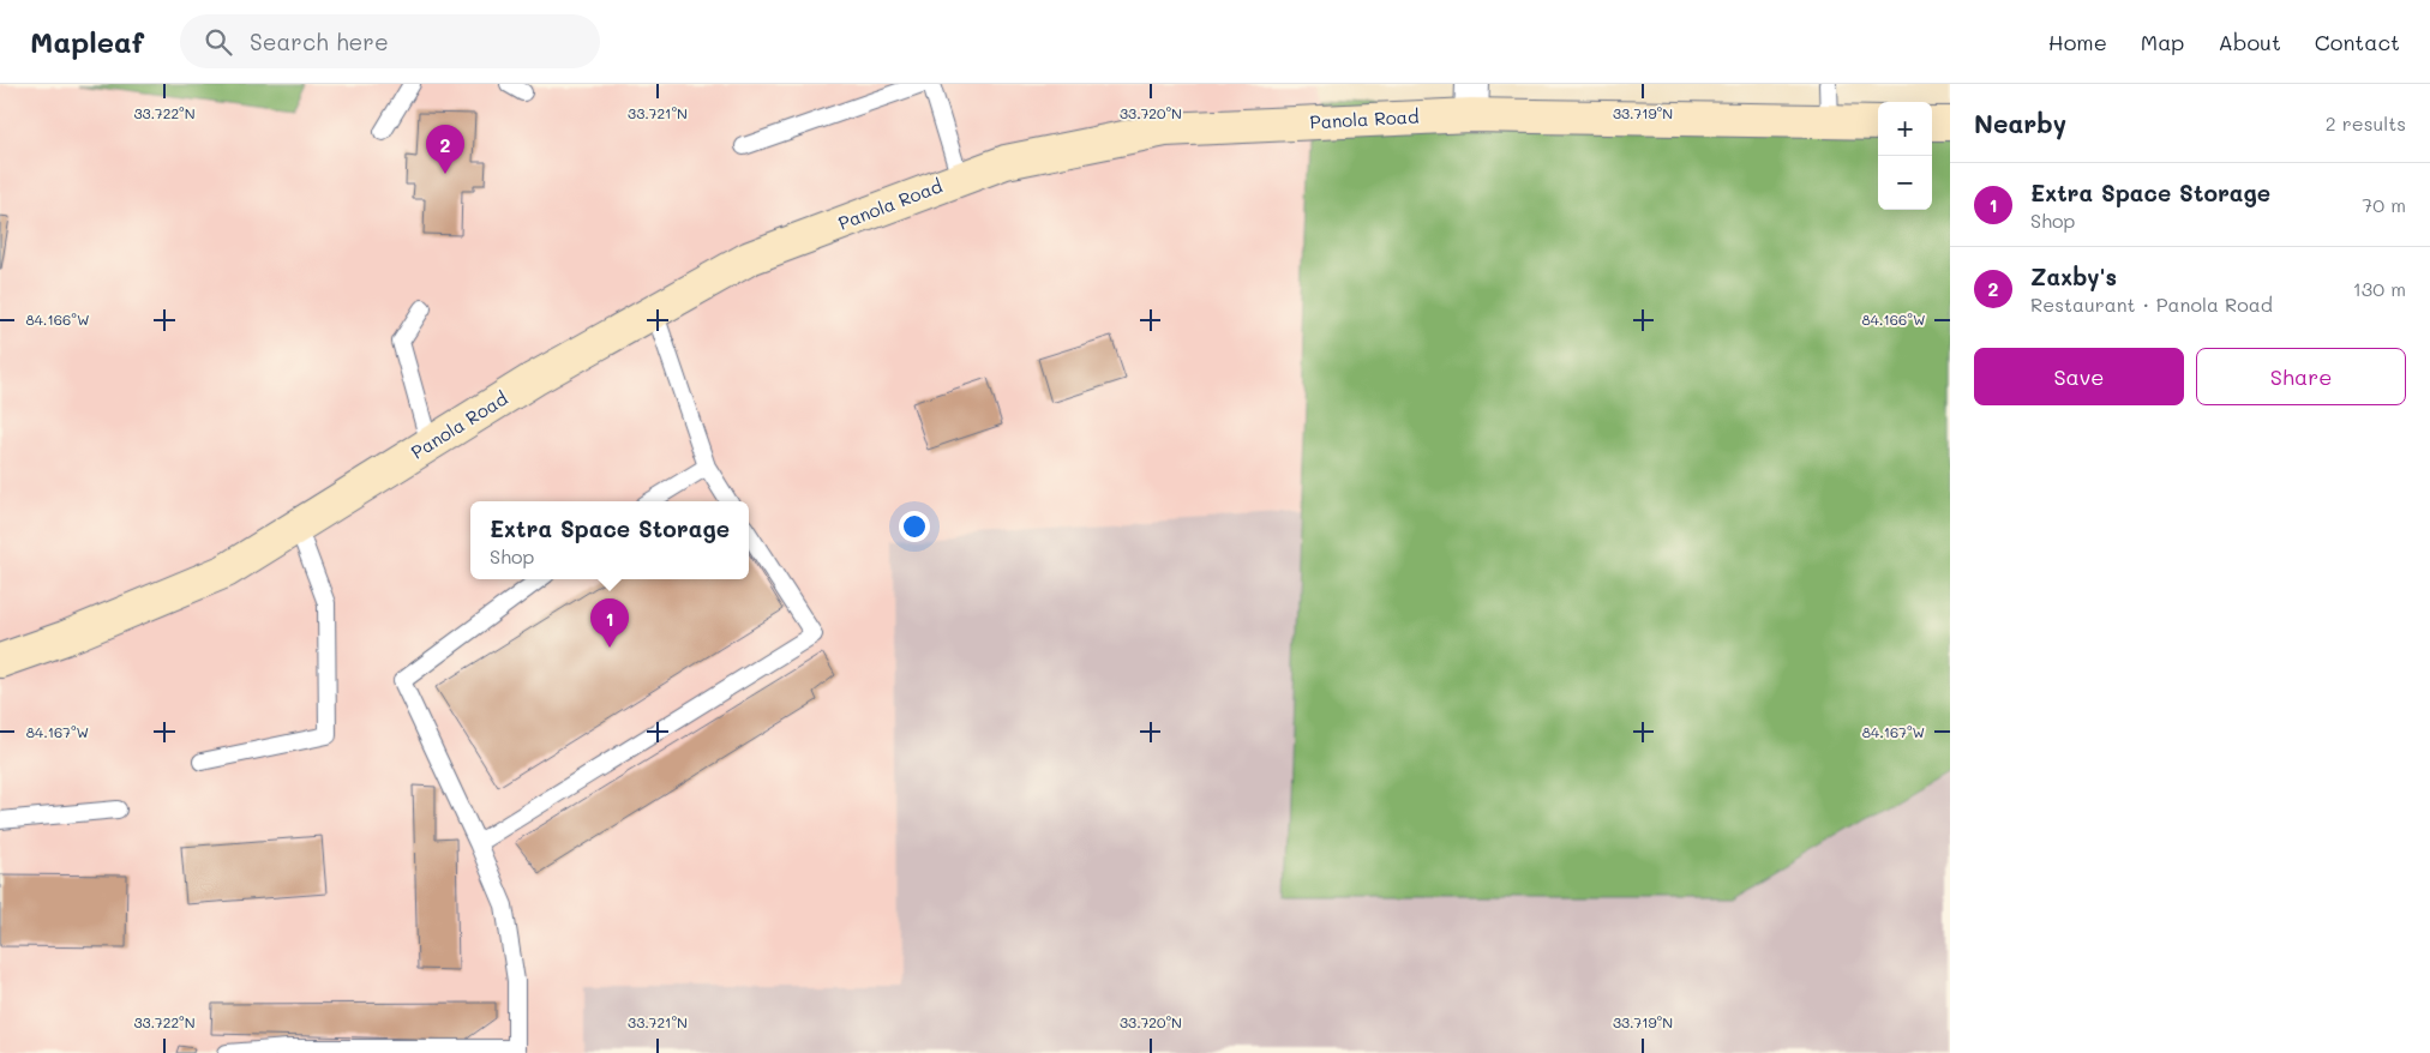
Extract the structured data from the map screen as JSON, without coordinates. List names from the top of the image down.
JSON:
{
  "streets": {
    "main road": ["Panola Road"]
  },
  "page": {
    "header": "Mapleaf",
    "search": "Search here",
    "nav": [
      "Home",
      "Map",
      "About",
      "Contact"
    ],
    "heading": ["Nearby", "2 results"],
    "map_buttons": ["+", "−"],
    "pins": ["2", "1"],
    "list": [
      {
        "mark": "1",
        "name": "Extra Space Storage",
        "note": "Shop",
        "value": "70 m"
      },
      {
        "mark": "2",
        "name": "Zaxby's",
        "note": "Restaurant · Panola Road",
        "value": "130 m"
      }
    ],
    "buttons": ["Save", "Share"],
    "popup": ["Extra Space Storage", "Shop"]
  },
  "coordinates": [
    "33.722°N",
    "33.721°N",
    "33.720°N",
    "33.719°N",
    "84.166°W",
    "84.167°W"
  ]
}
